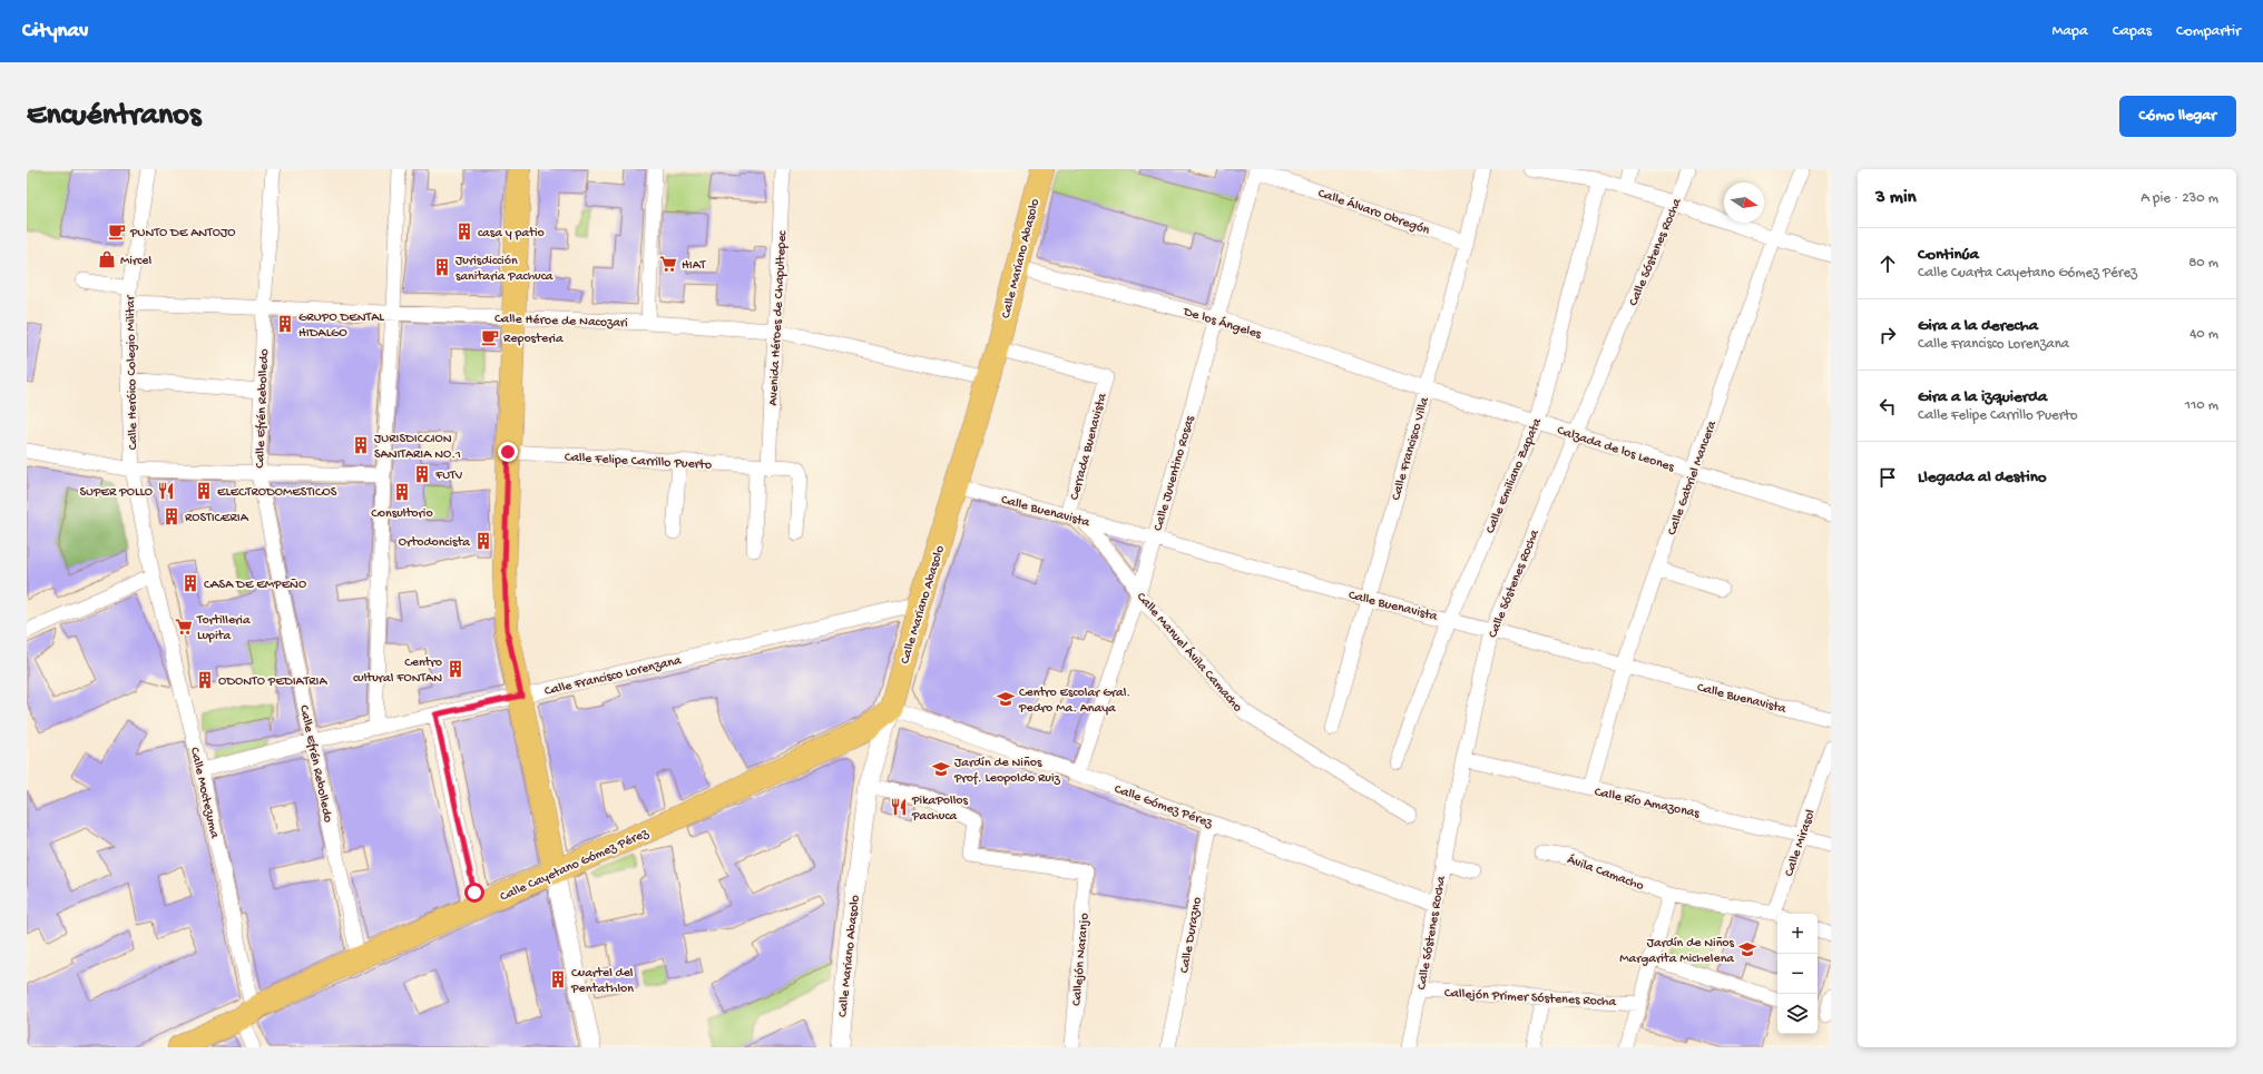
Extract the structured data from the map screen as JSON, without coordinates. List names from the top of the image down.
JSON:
{
  "streets": {
    "main road": ["Calle Mariano Abasolo", "Calle Cayetano Gómez Pérez"],
    "street": [
      "Calle Álvaro Obregón",
      "Calle Sóstenes Rocha",
      "Avenida Héroes de Chapultepec",
      "Calle Héroe de Nacozari",
      "De los Ángeles",
      "Calle Heróico Colegio Militar",
      "Calle Efrén Rebolledo",
      "Cerrada Buenavista",
      "Calzada de los Leones",
      "Calle Francisco Villa",
      "Calle Felipe Carrillo Puerto",
      "Calle Juventino Rosas",
      "Calle Emiliano Zapata",
      "Calle Gabriel Mancera",
      "Calle Buenavista",
      "Calle Manuel Ávila Camacho",
      "Calle Francisco Lorenzana",
      "Calle Moctezuma",
      "Calle Río Amazonas",
      "Calle Gómez Pérez",
      "Calle Mirasol",
      "Ávila Camacho",
      "Calle Durazno",
      "Callejón Naranjo",
      "Callejón Primer Sóstenes Rocha"
    ]
  },
  "crossings": [
    ["Calle Álvaro Obregón", "Calle Francisco Villa"],
    ["Calle Álvaro Obregón", "Calle Juventino Rosas"],
    ["Calle Sóstenes Rocha", "Calzada de los Leones"],
    ["Calle Sóstenes Rocha", "Calle Buenavista"],
    ["Calle Sóstenes Rocha", "Calle Río Amazonas"],
    ["Calle Sóstenes Rocha", "Calle Gómez Pérez"],
    ["Calle Sóstenes Rocha", "Callejón Primer Sóstenes Rocha"],
    ["Calle Mariano Abasolo", "Calle Héroe de Nacozari"],
    ["Calle Mariano Abasolo", "De los Ángeles"],
    ["Calle Mariano Abasolo", "Cerrada Buenavista"],
    ["Calle Mariano Abasolo", "Calle Buenavista"],
    ["Calle Mariano Abasolo", "Calle Francisco Lorenzana"],
    ["Calle Mariano Abasolo", "Calle Gómez Pérez"],
    ["Calle Mariano Abasolo", "Calle Cayetano Gómez Pérez"],
    ["Calle Mariano Abasolo", "Callejón Naranjo"],
    ["Avenida Héroes de Chapultepec", "Calle Héroe de Nacozari"],
    ["Avenida Héroes de Chapultepec", "Calle Felipe Carrillo Puerto"],
    ["Calle Héroe de Nacozari", "Calle Heróico Colegio Militar"],
    ["Calle Héroe de Nacozari", "Calle Efrén Rebolledo"],
    ["De los Ángeles", "Calzada de los Leones"],
    ["De los Ángeles", "Calle Francisco Villa"],
    ["De los Ángeles", "Calle Juventino Rosas"],
    ["Calle Heróico Colegio Militar", "Calle Moctezuma"],
    ["Calle Efrén Rebolledo", "Calle Francisco Lorenzana"],
    ["Calle Efrén Rebolledo", "Calle Cayetano Gómez Pérez"],
    ["Cerrada Buenavista", "Calle Buenavista"],
    ["Cerrada Buenavista", "Calle Manuel Ávila Camacho"],
    ["Calzada de los Leones", "Calle Francisco Villa"],
    ["Calzada de los Leones", "Calle Emiliano Zapata"],
    ["Calzada de los Leones", "Calle Gabriel Mancera"],
    ["Calle Francisco Villa", "Calle Buenavista"],
    ["Calle Juventino Rosas", "Calle Buenavista"],
    ["Calle Juventino Rosas", "Calle Manuel Ávila Camacho"],
    ["Calle Juventino Rosas", "Calle Gómez Pérez"],
    ["Calle Emiliano Zapata", "Calle Buenavista"],
    ["Calle Gabriel Mancera", "Calle Buenavista"],
    ["Calle Gabriel Mancera", "Calle Río Amazonas"],
    ["Calle Buenavista", "Calle Manuel Ávila Camacho"],
    ["Calle Francisco Lorenzana", "Calle Moctezuma"],
    ["Calle Moctezuma", "Calle Cayetano Gómez Pérez"],
    ["Calle Río Amazonas", "Calle Mirasol"],
    ["Calle Gómez Pérez", "Calle Cayetano Gómez Pérez"],
    ["Calle Gómez Pérez", "Calle Durazno"]
  ],
  "places": {
    "cafe": ["PUNTO DE ANTOJO", "Reposteria"],
    "building": [
      "casa y patio",
      "Jurisdicción sanitaria Pachuca",
      "GRUPO DENTAL HIDALGO",
      "JURISDICCION SANITARIA NO.1",
      "FUTV",
      "ELECTRODOMESTICOS",
      "Consultorio",
      "ROSTICERIA",
      "Ortodoncista",
      "CASA DE EMPEÑO",
      "Centro cultural FONTAN",
      "ODONTO PEDIATRIA",
      "Cuartel del Pentathlon"
    ],
    "shop": ["Mircel"],
    "supermarket": ["HIAT", "Tortilleria Lupita"],
    "restaurant": ["SUPER POLLO", "PikaPollos Pachuca"],
    "school or university": ["Centro Escolar Gral. Pedro Ma. Anaya", "Jardín de Niños Prof. Leopoldo Ruiz", "Jardín de Niños Margarita Michelena"]
  },
  "north": "right",
  "page": {
    "header": "Citynav",
    "nav": ["Mapa", "Capas", "Compartir"],
    "buttons": "Cómo llegar",
    "title": "Encuéntranos",
    "heading": ["3 min", "A pie · 230 m"],
    "list": [
      ["Continúa", "Calle Cuarta Cayetano Gómez Pérez", "80 m"],
      ["Gira a la derecha", "Calle Francisco Lorenzana", "40 m"],
      ["Gira a la izquierda", "Calle Felipe Carrillo Puerto", "110 m"],
      "Llegada al destino"
    ],
    "map_buttons": ["+", "−"]
  }
}
